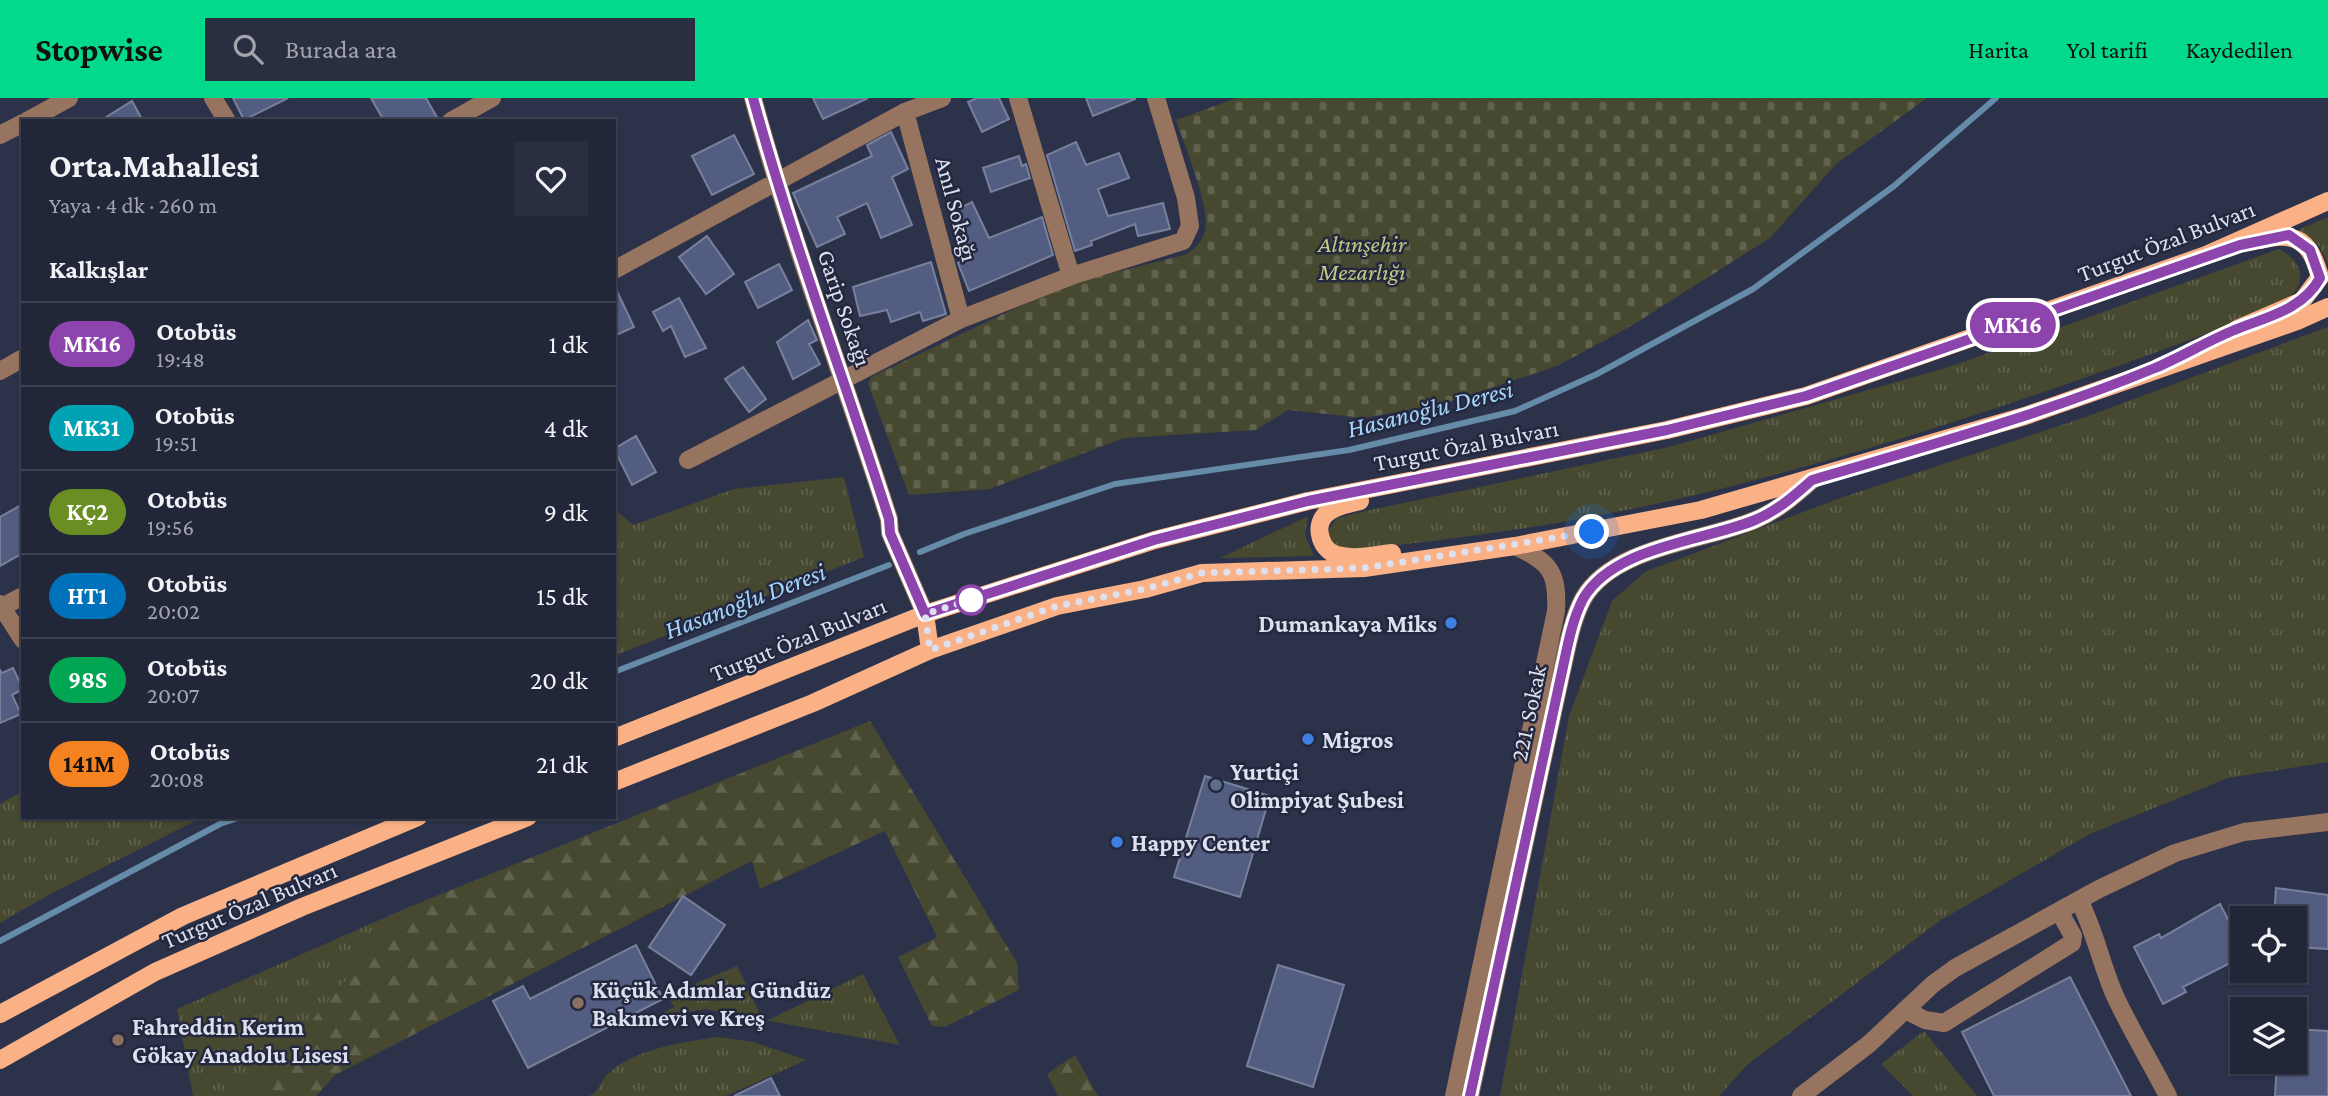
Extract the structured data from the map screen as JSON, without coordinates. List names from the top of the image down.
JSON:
{
  "streets": {
    "main road": ["Turgut Özal Bulvarı"],
    "street": ["Anıl Sokağı", "Garip Sokağı", "221. Sokak"]
  },
  "crossings": [
    ["Turgut Özal Bulvarı", "Garip Sokağı"]
  ],
  "water": ["Hasanoğlu Deresi"],
  "parks": ["Altınşehir Mezarlığı"],
  "places": [
    "Dumankaya Miks",
    "Migros",
    "Yurtiçi Olimpiyat Şubesi",
    "Happy Center",
    "Küçük Adımlar Gündüz Bakımevi ve Kreş",
    "Fahreddin Kerim Gökay Anadolu Lisesi"
  ],
  "lines": ["bus line MK16"],
  "page": {
    "header": "Stopwise",
    "search": "Burada ara",
    "nav": ["Harita", "Yol tarifi", "Kaydedilen"],
    "on_map": "MK16",
    "heading": [
      ["Orta.Mahallesi", "Yaya · 4 dk · 260 m"],
      "Kalkışlar"
    ],
    "list": [
      {
        "mark": "MK16",
        "name": "Otobüs",
        "note": "19:48",
        "value": "1 dk"
      },
      {
        "mark": "MK31",
        "name": "Otobüs",
        "note": "19:51",
        "value": "4 dk"
      },
      {
        "mark": "KÇ2",
        "name": "Otobüs",
        "note": "19:56",
        "value": "9 dk"
      },
      {
        "mark": "HT1",
        "name": "Otobüs",
        "note": "20:02",
        "value": "15 dk"
      },
      {
        "mark": "98S",
        "name": "Otobüs",
        "note": "20:07",
        "value": "20 dk"
      },
      {
        "mark": "141M",
        "name": "Otobüs",
        "note": "20:08",
        "value": "21 dk"
      }
    ]
  }
}
